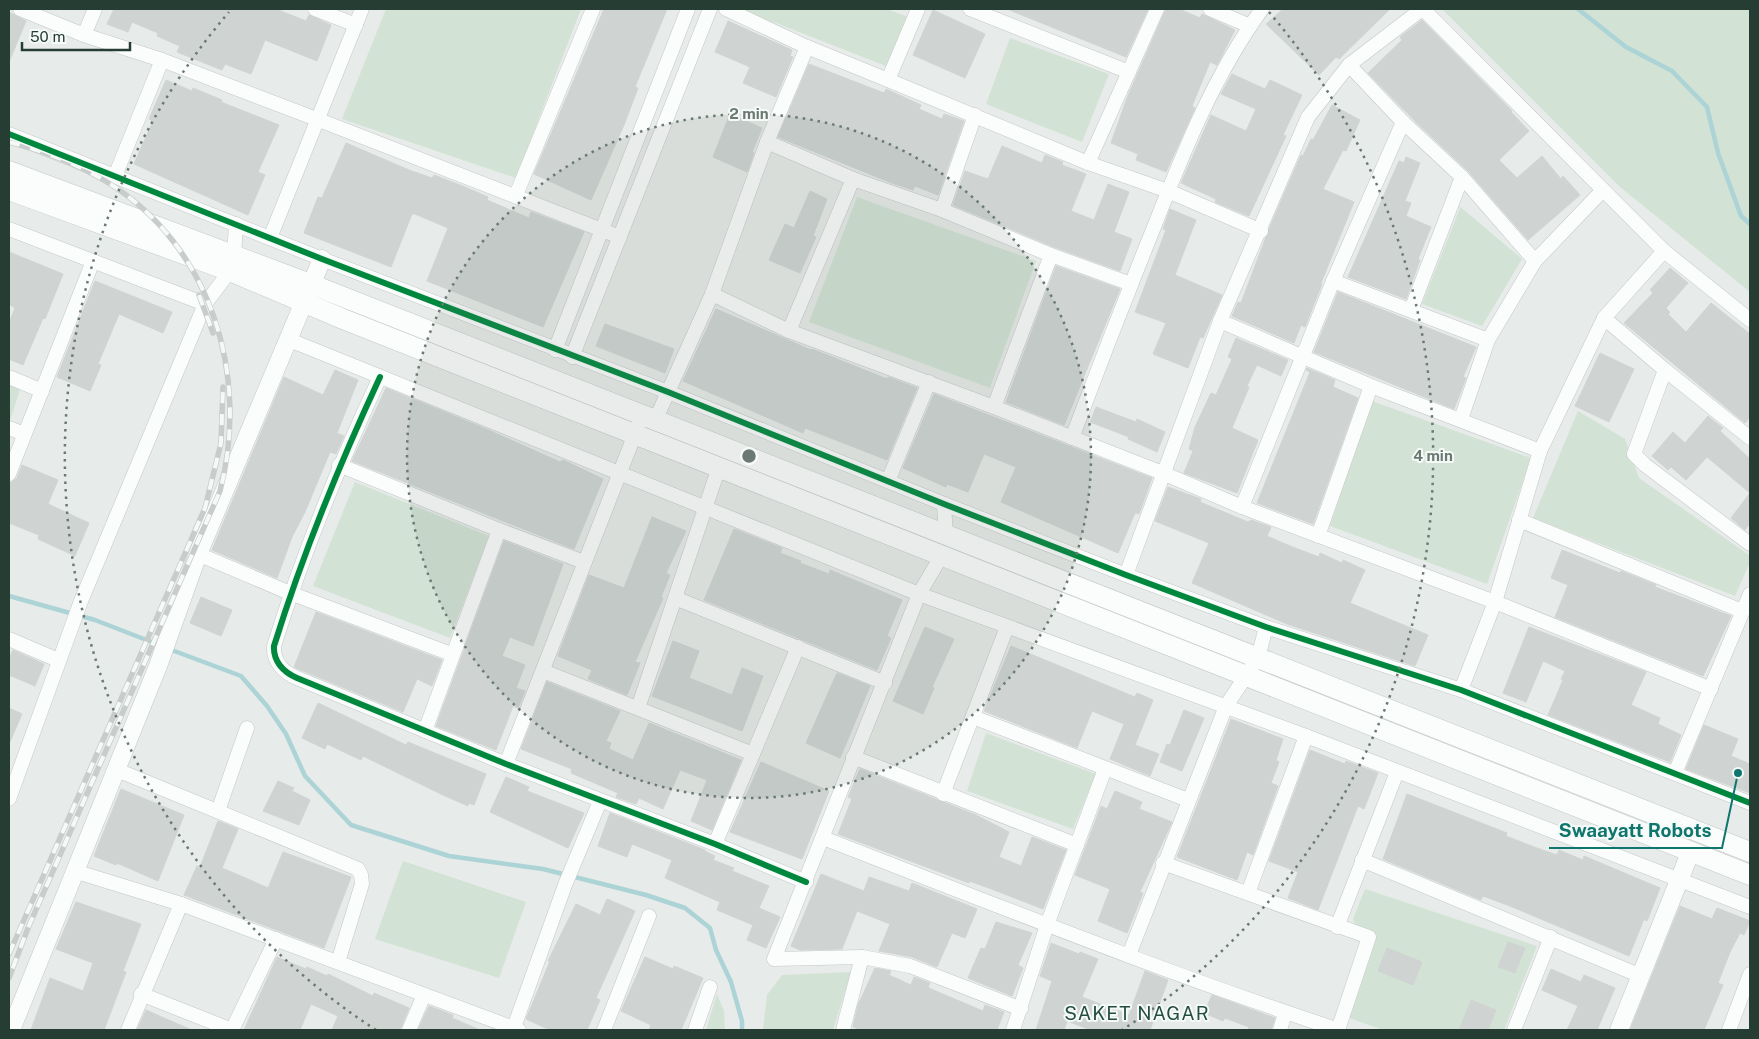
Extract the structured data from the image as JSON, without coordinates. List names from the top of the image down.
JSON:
{
  "districts": ["SAKET NAGAR"],
  "places": ["Swaayatt Robots"],
  "scale_bar": "50 m",
  "rings": ["2 min", "4 min"]
}
